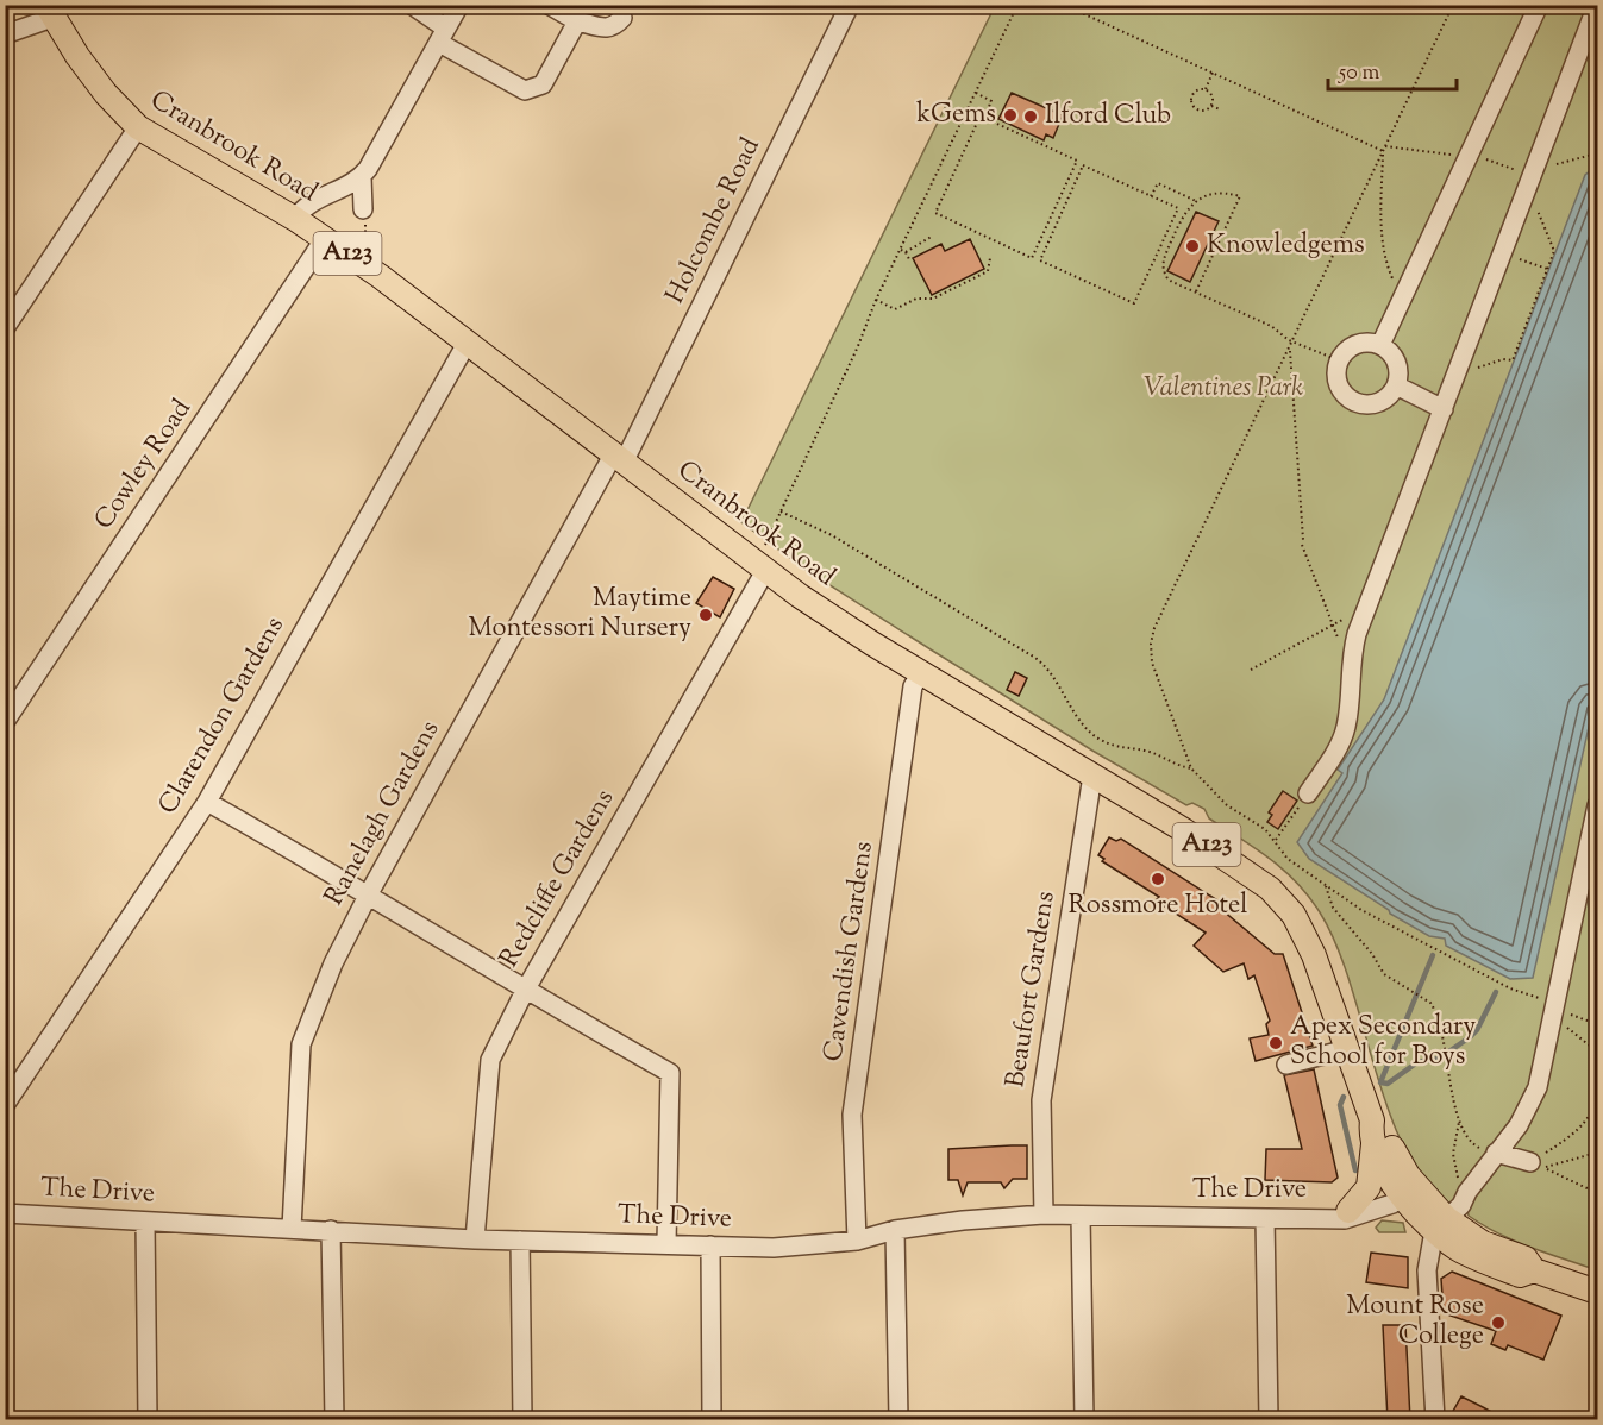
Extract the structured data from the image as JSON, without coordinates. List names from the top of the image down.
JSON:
{
  "streets": {
    "main road": ["Cranbrook Road", "A123"],
    "street": [
      "Holcombe Road",
      "Cowley Road",
      "Clarendon Gardens",
      "Ranelagh Gardens",
      "Redcliffe Gardens",
      "Cavendish Gardens",
      "Beaufort Gardens",
      "The Drive"
    ]
  },
  "crossings": [
    ["Cranbrook Road", "Holcombe Road"],
    ["Cranbrook Road", "Cowley Road"],
    ["Cranbrook Road", "Clarendon Gardens"],
    ["Cranbrook Road", "Ranelagh Gardens"],
    ["Cranbrook Road", "Redcliffe Gardens"],
    ["Cranbrook Road", "Cavendish Gardens"],
    ["Cranbrook Road", "Beaufort Gardens"],
    ["Cranbrook Road", "The Drive"],
    ["Holcombe Road", "Ranelagh Gardens"],
    ["Ranelagh Gardens", "The Drive"],
    ["Redcliffe Gardens", "The Drive"],
    ["Cavendish Gardens", "The Drive"],
    ["Beaufort Gardens", "The Drive"]
  ],
  "parks": ["Valentines Park"],
  "places": [
    "kGems",
    "Ilford Club",
    "Knowledgems",
    "Maytime Montessori Nursery",
    "Rossmore Hotel",
    "Apex Secondary School for Boys",
    "Mount Rose College"
  ],
  "scale_bar": "50 m"
}
